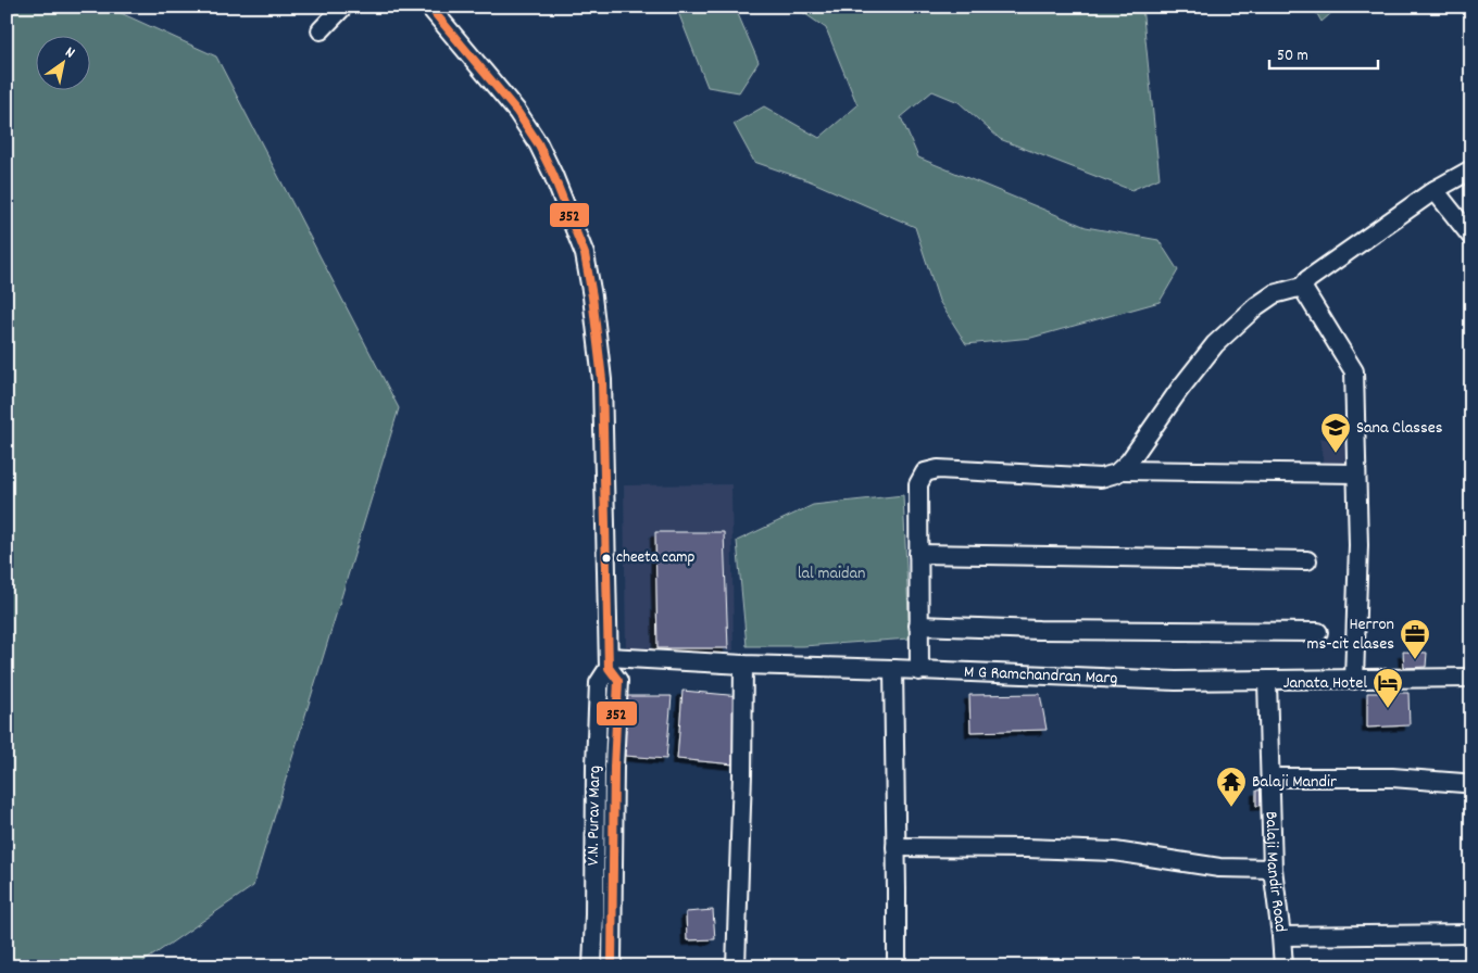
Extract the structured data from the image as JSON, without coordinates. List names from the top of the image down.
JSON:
{
  "streets": {
    "street": ["M G Ramchandran Marg", "V.N. Purav Marg", "Balaji Mandir Road"]
  },
  "crossings": [
    ["M G Ramchandran Marg", "V.N. Purav Marg"],
    ["M G Ramchandran Marg", "Balaji Mandir Road"]
  ],
  "parks": ["lal maidan"],
  "places": {
    "school or university": ["Sana Classes"],
    "other": ["cheeta camp"],
    "office": ["Herron ms-cit clases"],
    "hotel": ["Janata Hotel"],
    "temple": ["Balaji Mandir"]
  },
  "lines": ["transit line 352"],
  "scale_bar": "50 m",
  "north": "top right"
}
